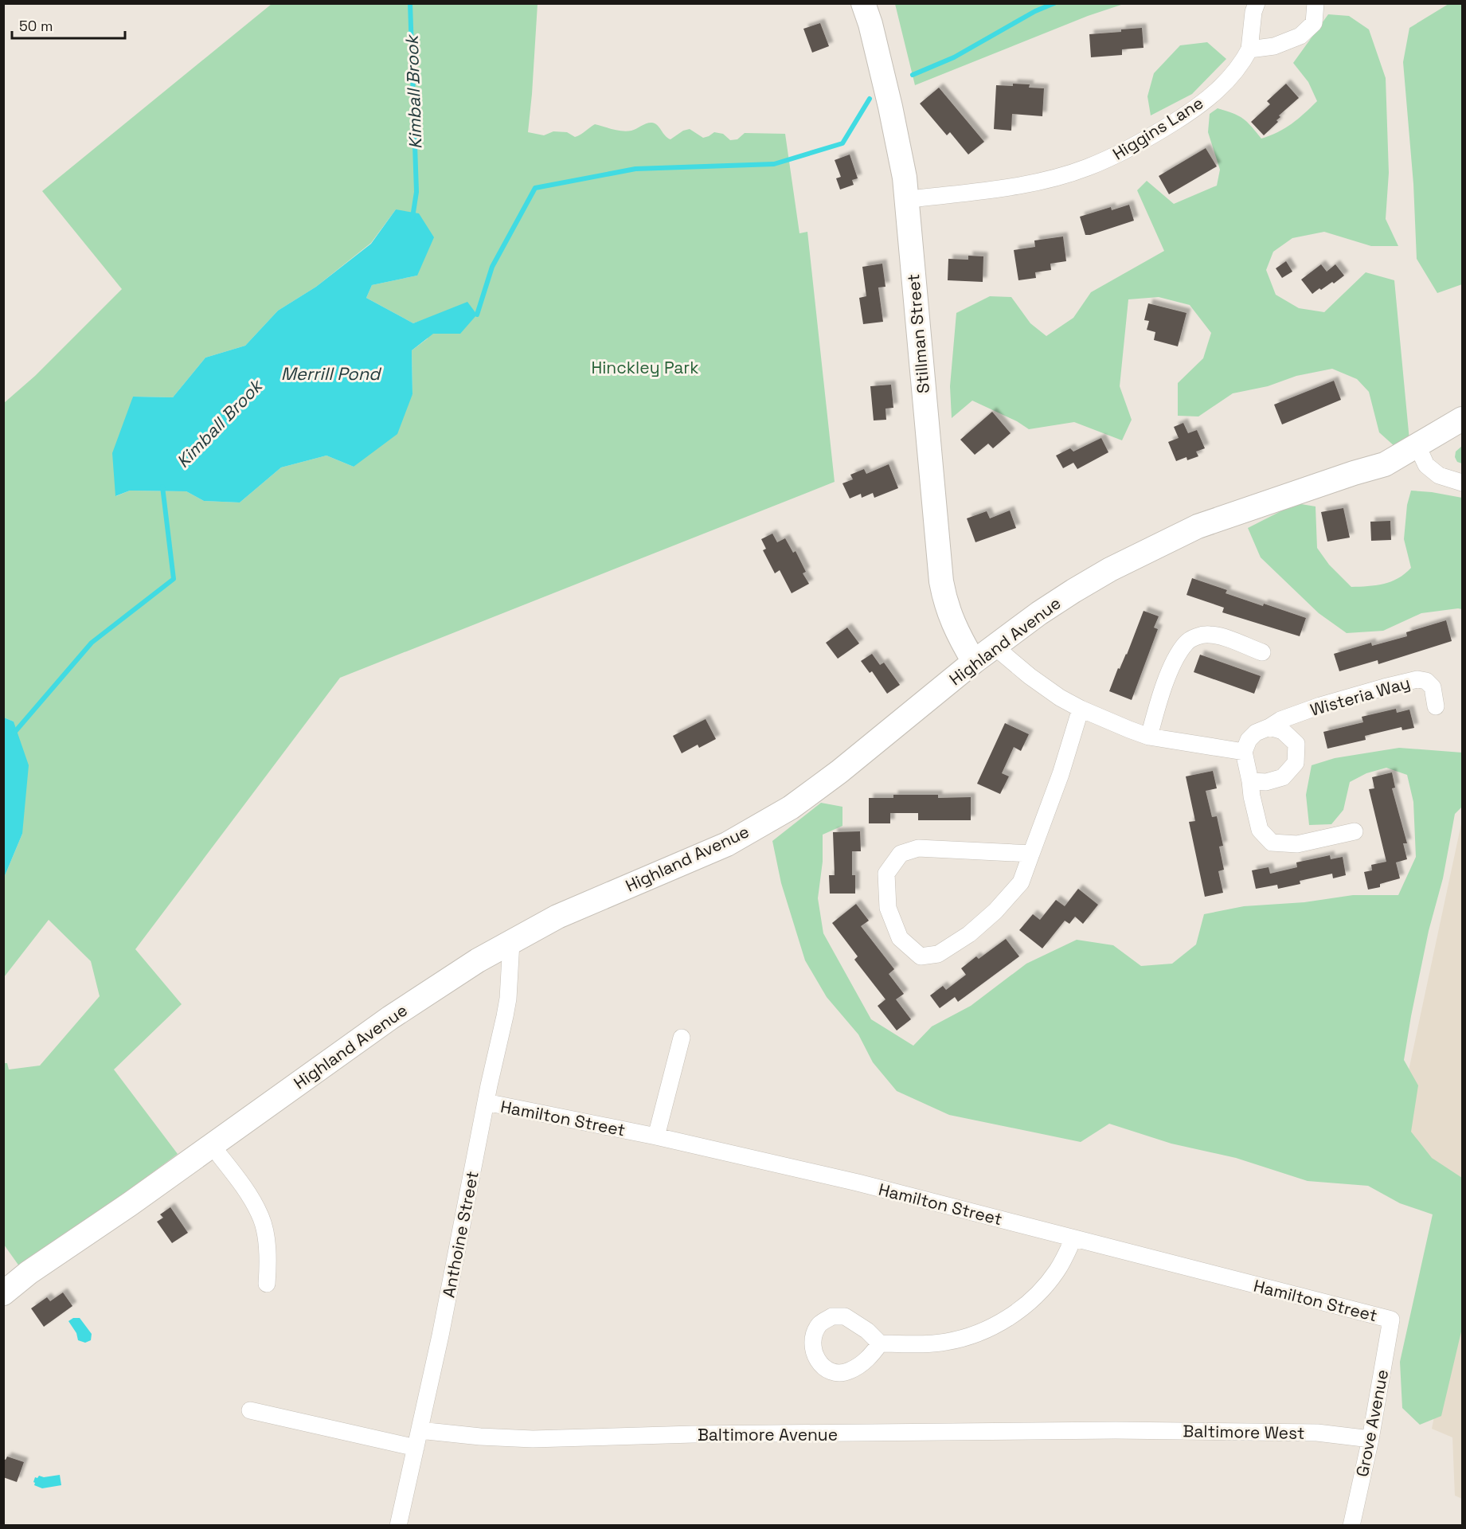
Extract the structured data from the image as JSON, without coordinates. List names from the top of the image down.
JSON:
{
  "streets": {
    "street": [
      "Higgins Lane",
      "Stillman Street",
      "Highland Avenue",
      "Wisteria Way",
      "Hamilton Street",
      "Anthoine Street",
      "Grove Avenue",
      "Baltimore West",
      "Baltimore Avenue"
    ]
  },
  "crossings": [
    ["Higgins Lane", "Stillman Street"],
    ["Stillman Street", "Highland Avenue"],
    ["Highland Avenue", "Anthoine Street"],
    ["Hamilton Street", "Anthoine Street"],
    ["Hamilton Street", "Grove Avenue"],
    ["Anthoine Street", "Baltimore Avenue"],
    ["Grove Avenue", "Baltimore West"],
    ["Baltimore West", "Baltimore Avenue"]
  ],
  "water": ["Kimball Brook", "Merrill Pond"],
  "parks": ["Hinckley Park"],
  "scale_bar": "50 m"
}
